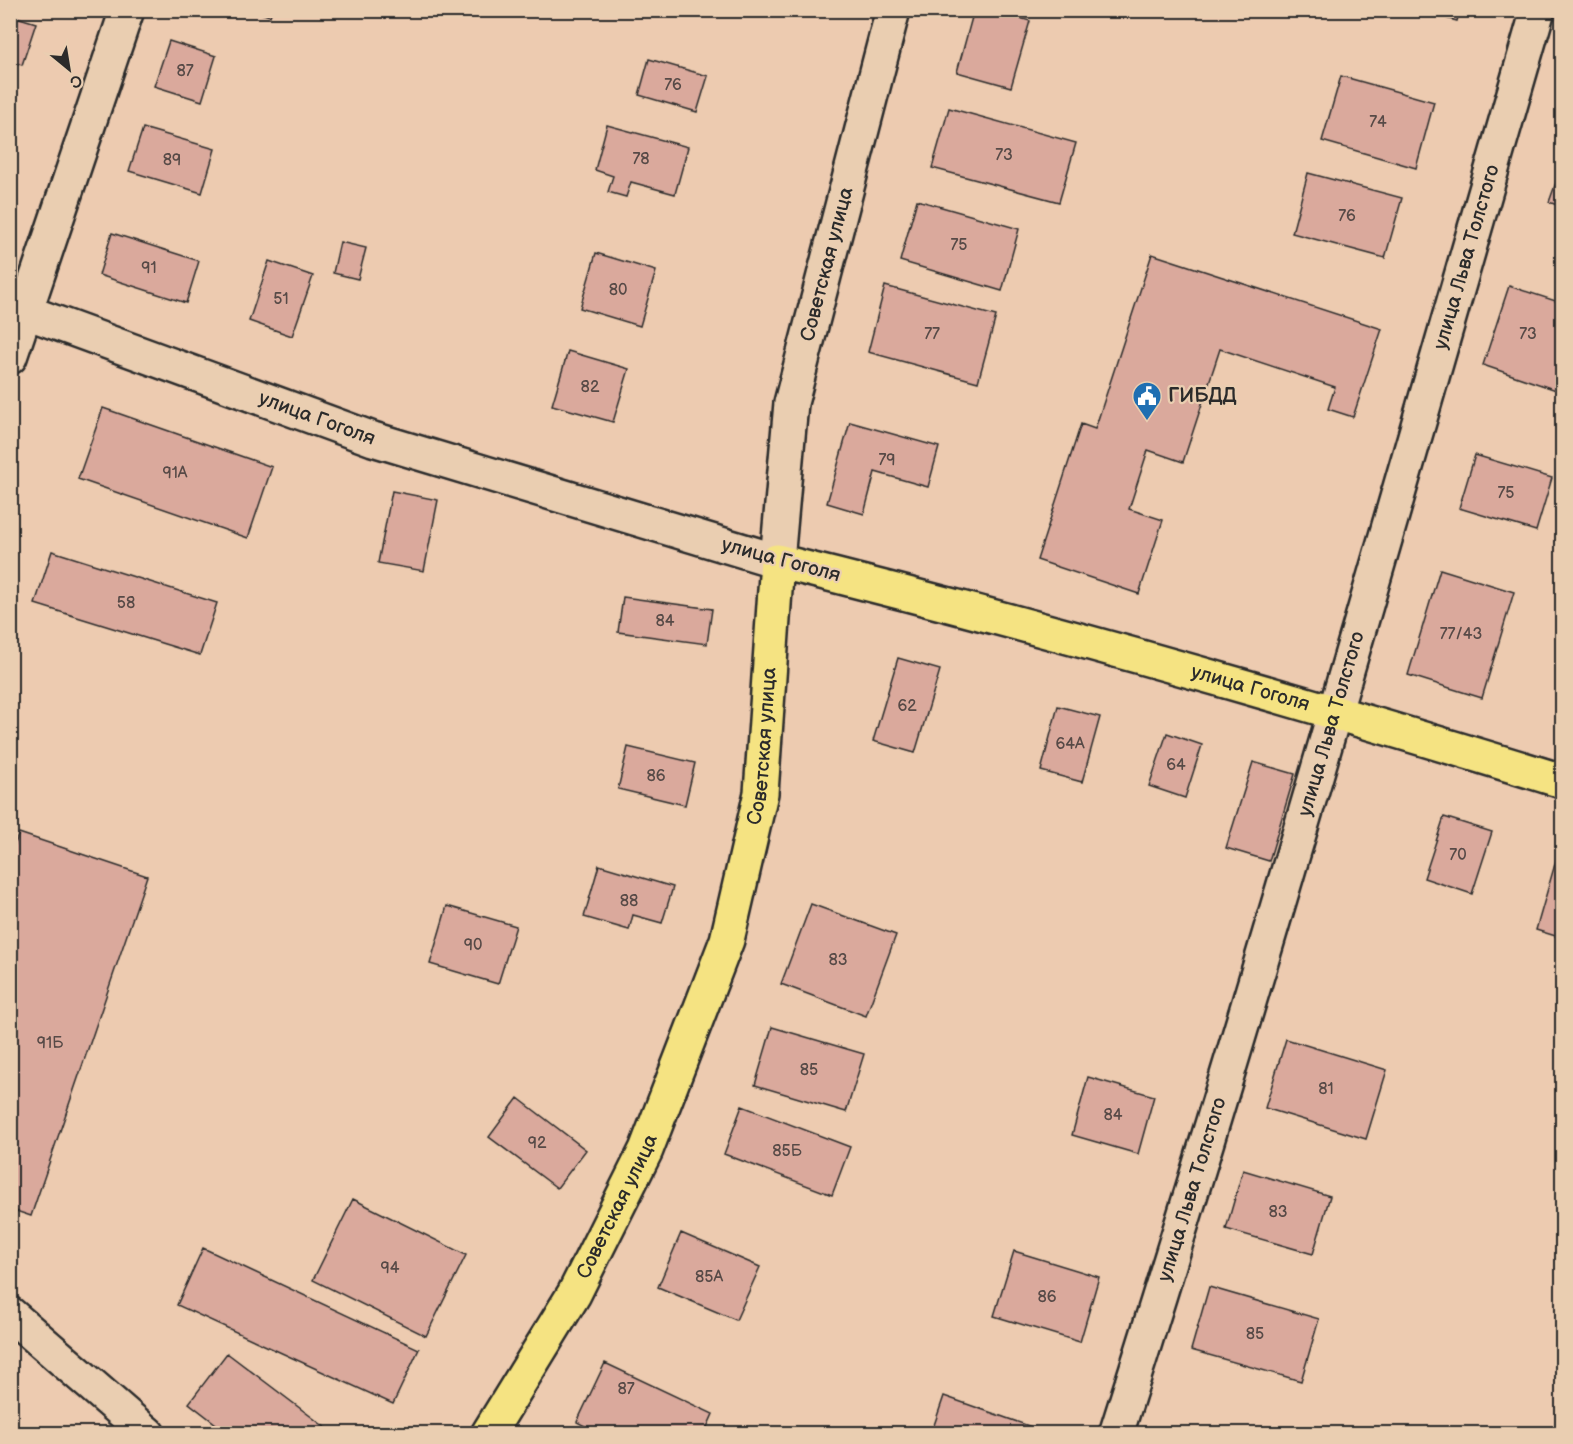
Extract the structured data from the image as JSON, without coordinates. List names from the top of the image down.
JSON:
{
  "streets": {
    "main road": ["Советская улица", "улица Гоголя"],
    "street": ["улица Льва Толстого"]
  },
  "crossings": [
    ["улица Льва Толстого", "улица Гоголя"],
    ["Советская улица", "улица Гоголя"]
  ],
  "places": {
    "public building": ["ГИБДД"]
  },
  "house_numbers": [
    "87",
    "76",
    "74",
    "73",
    "78",
    "89",
    "76",
    "75",
    "91",
    "80",
    "51",
    "77",
    "73",
    "82",
    "79",
    "91А",
    "75",
    "58",
    "84",
    "77/43",
    "62",
    "64А",
    "64",
    "86",
    "70",
    "88",
    "90",
    "83",
    "91Б",
    "85",
    "81",
    "84",
    "92",
    "85Б",
    "83",
    "94",
    "85А",
    "86",
    "85",
    "87"
  ],
  "north": "bottom right"
}
